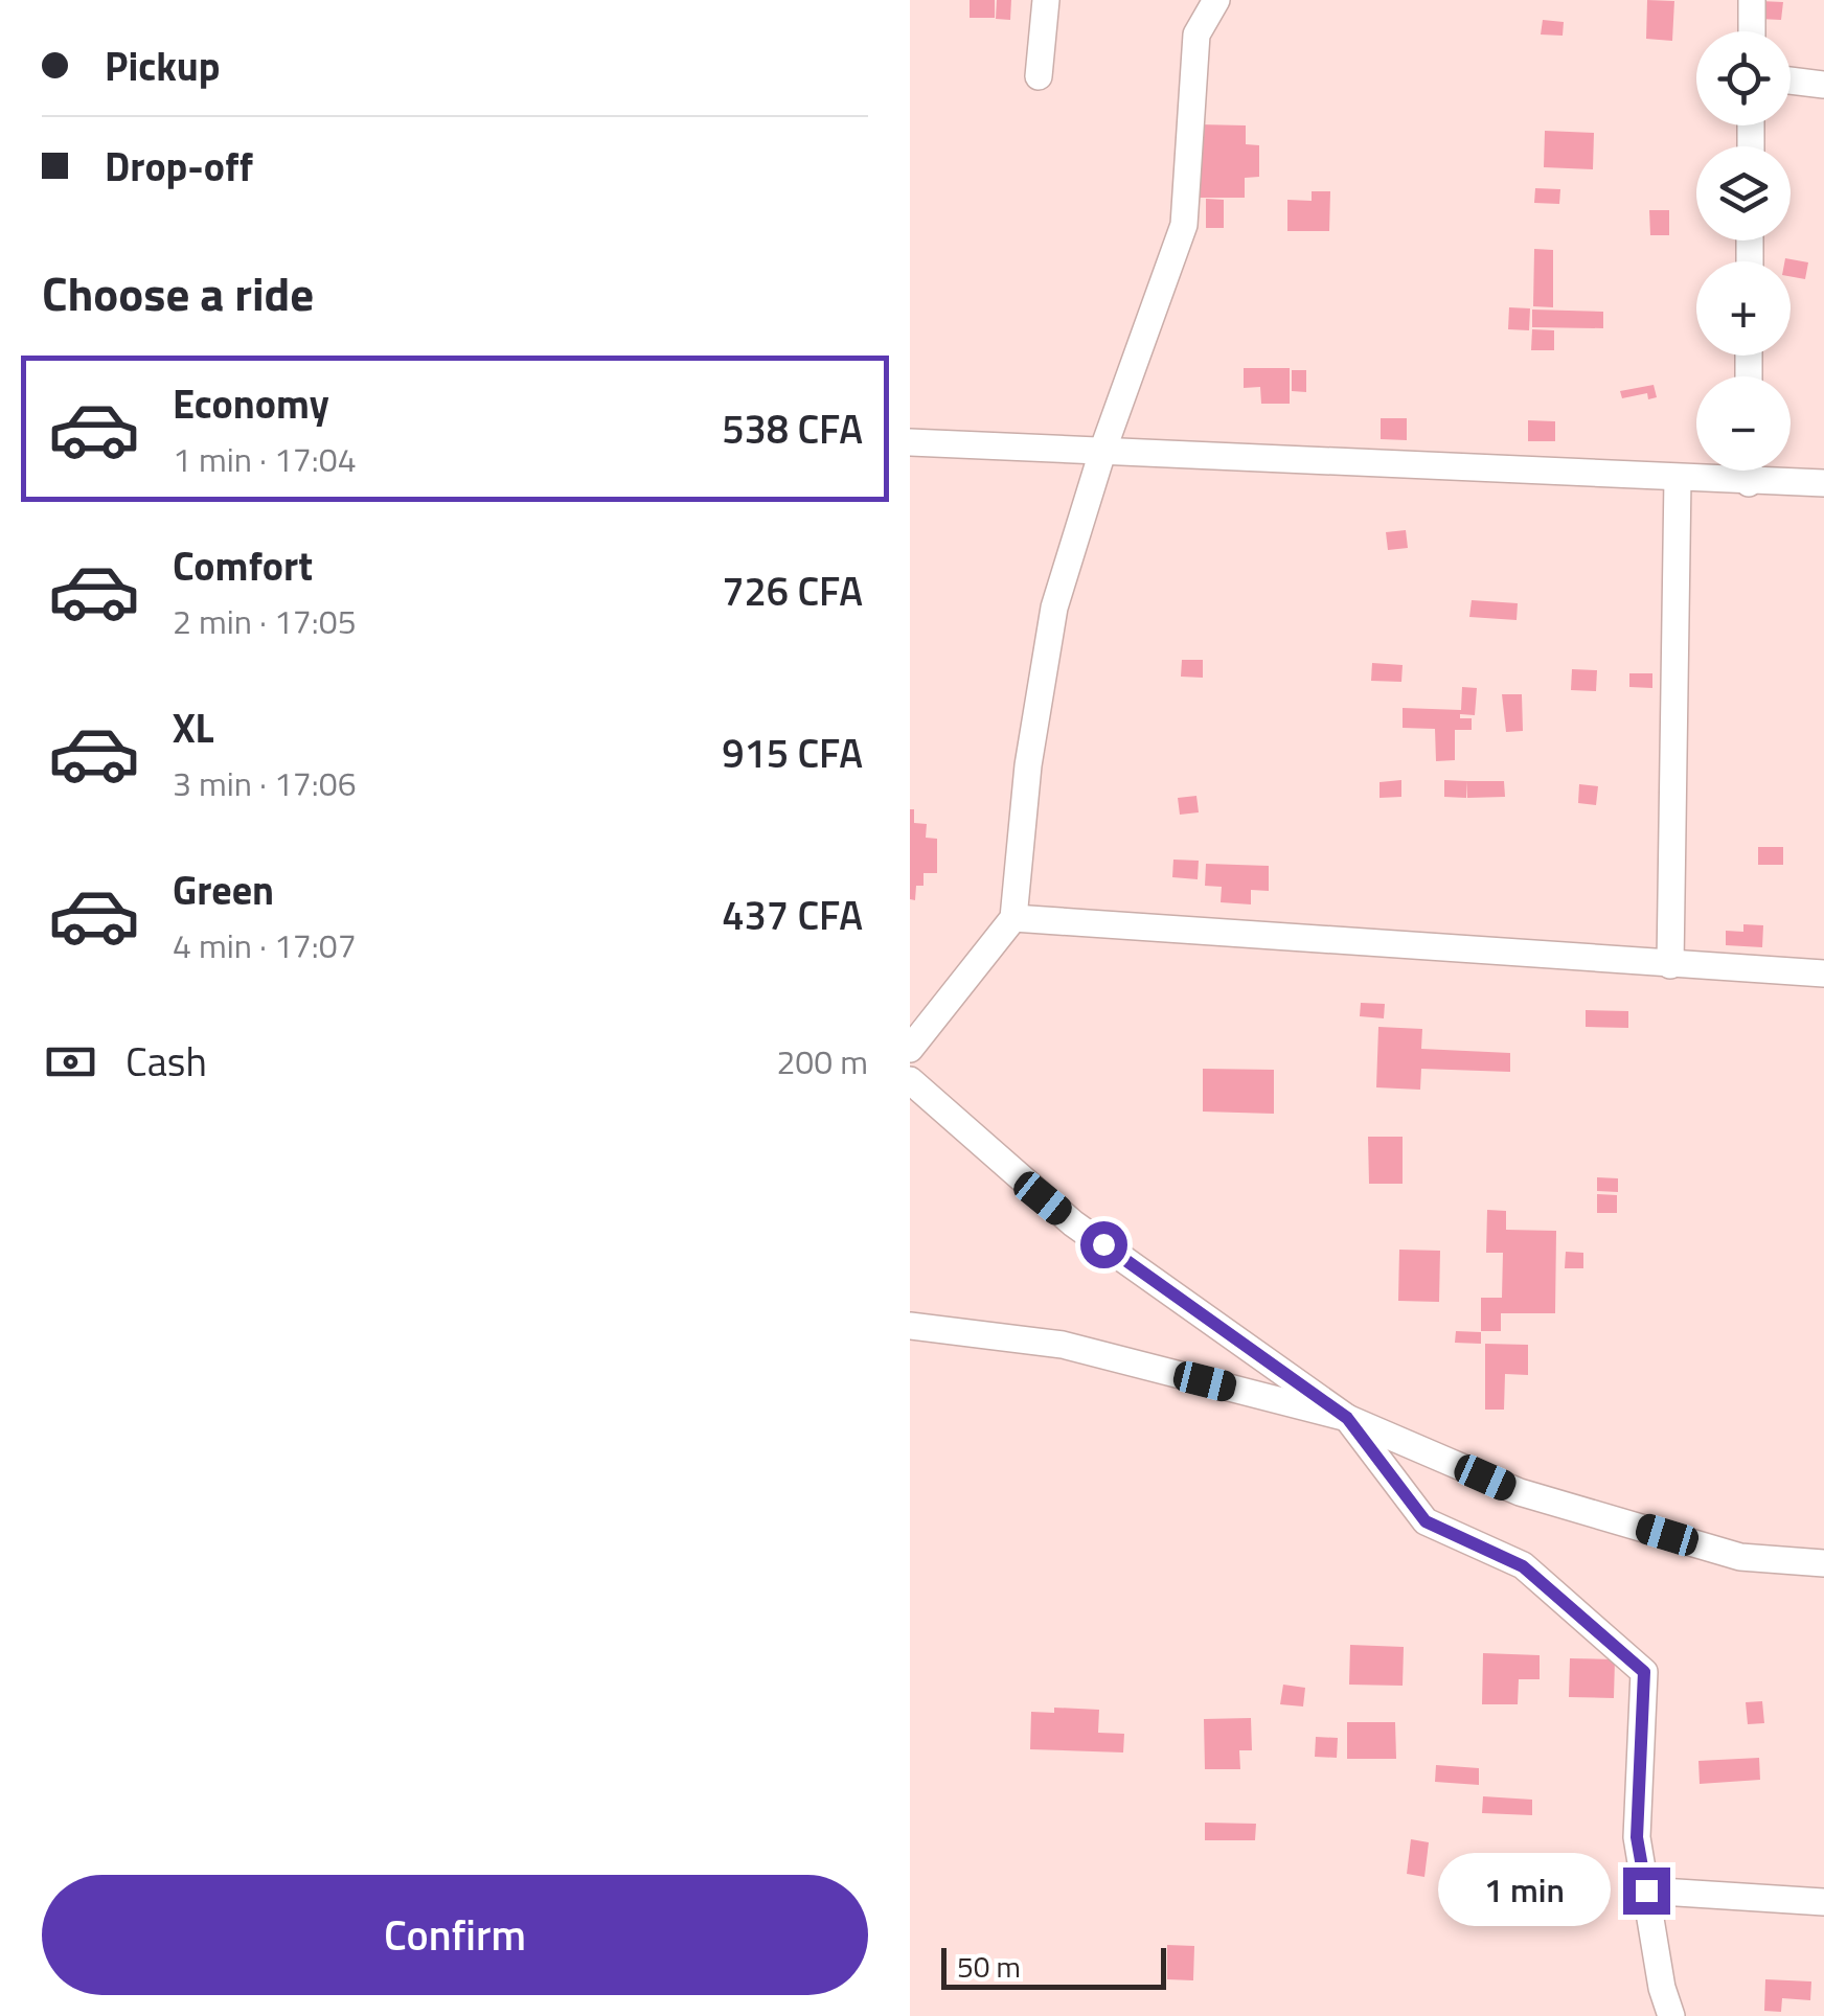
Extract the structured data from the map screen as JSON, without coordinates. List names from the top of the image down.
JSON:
{
  "scale_bar": "50 m",
  "page": {
    "banner": ["Pickup", "Drop-off"],
    "map_buttons": ["+", "−"],
    "heading": "Choose a ride",
    "list": [
      {
        "name": "Economy",
        "note": "1 min · 17:04",
        "value": "538 CFA"
      },
      {
        "name": "Comfort",
        "note": "2 min · 17:05",
        "value": "726 CFA"
      },
      {
        "name": "XL",
        "note": "3 min · 17:06",
        "value": "915 CFA"
      },
      {
        "name": "Green",
        "note": "4 min · 17:07",
        "value": "437 CFA"
      }
    ],
    "pay": ["Cash", "200 m"],
    "bubble": "1 min",
    "buttons": "Confirm",
    "scale": "50 m"
  }
}
